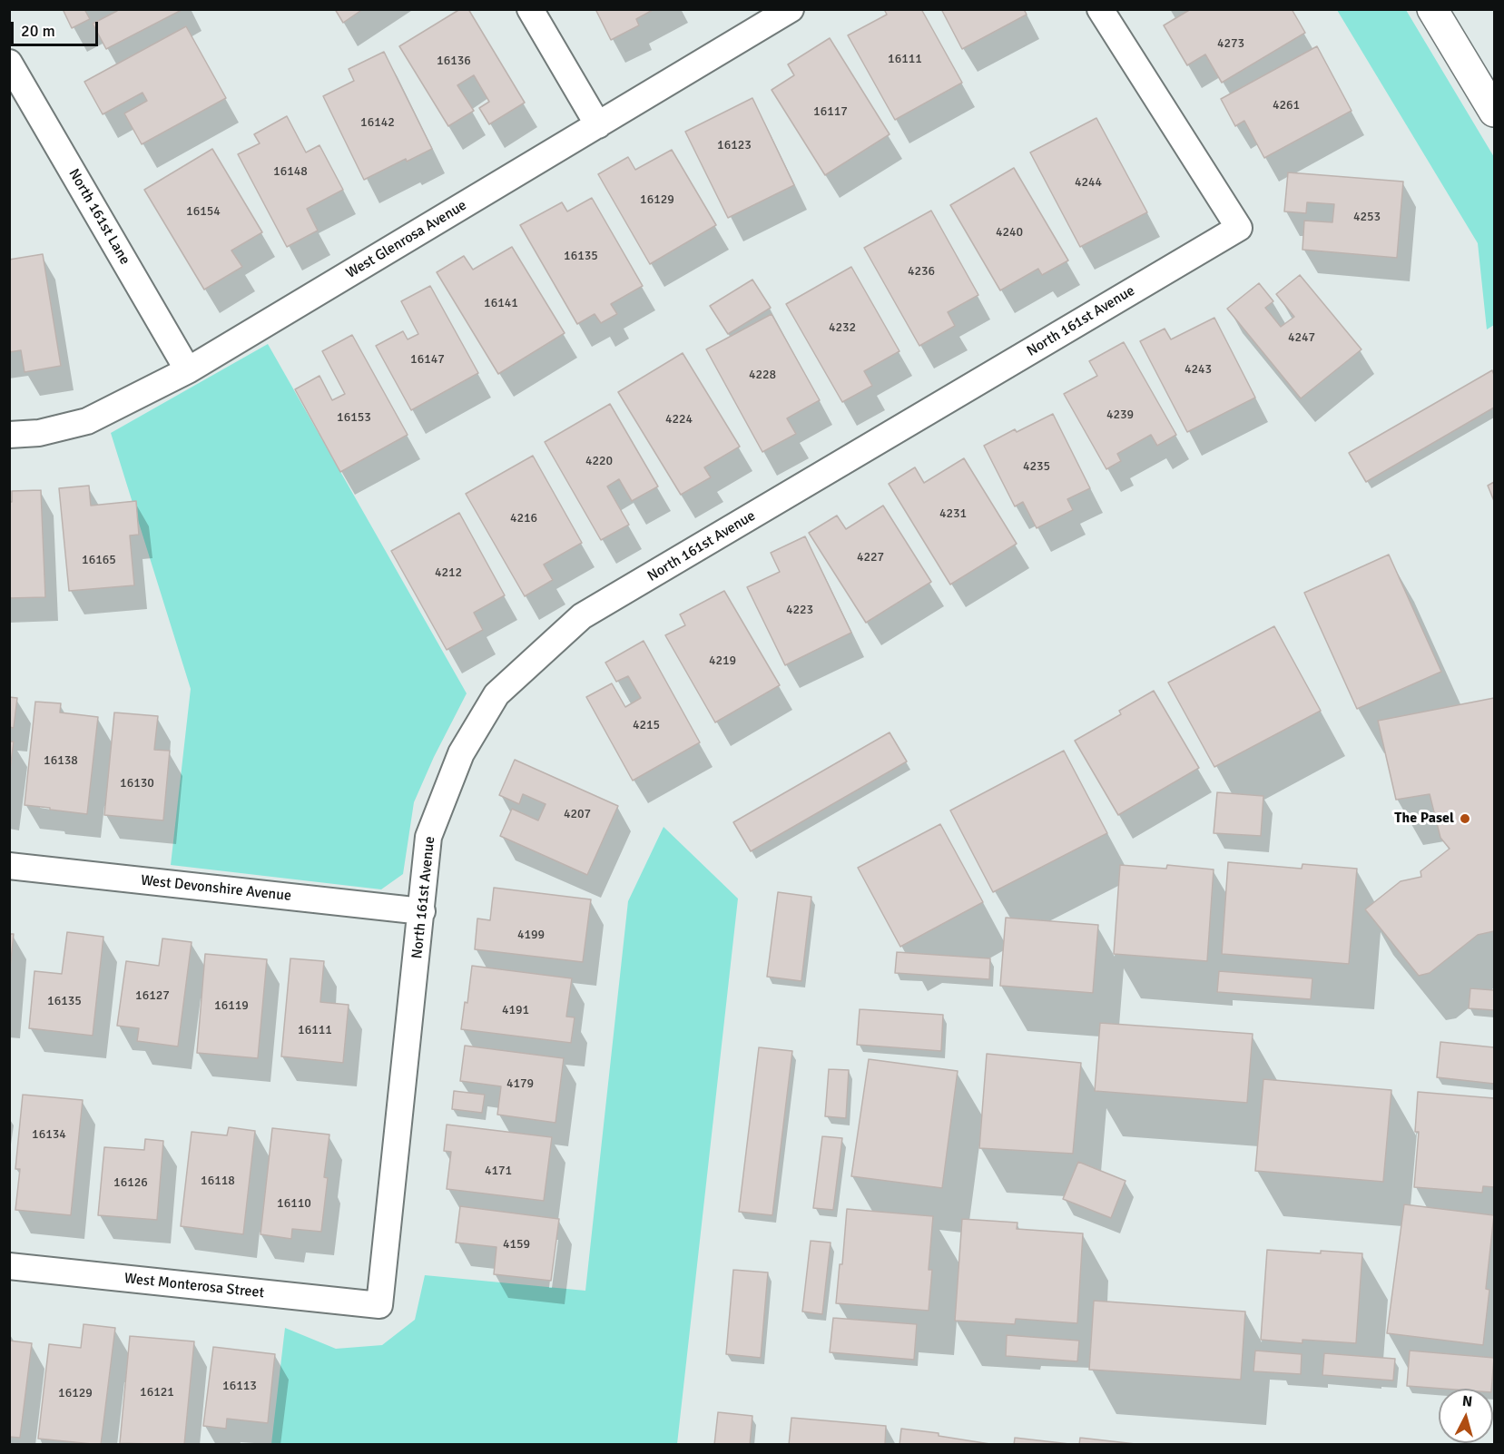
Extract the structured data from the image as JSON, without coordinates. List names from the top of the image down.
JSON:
{
  "streets": {
    "street": [
      "North 161st Lane",
      "West Glenrosa Avenue",
      "North 161st Avenue",
      "West Devonshire Avenue",
      "West Monterosa Street"
    ]
  },
  "crossings": [
    ["North 161st Lane", "West Glenrosa Avenue"],
    ["North 161st Avenue", "West Devonshire Avenue"],
    ["North 161st Avenue", "West Monterosa Street"]
  ],
  "places": ["The Pasel"],
  "house_numbers": [
    "4273",
    "16111",
    "16136",
    "4261",
    "16117",
    "16142",
    "16123",
    "16148",
    "4244",
    "16129",
    "16154",
    "4253",
    "4240",
    "16135",
    "4236",
    "16141",
    "4232",
    "4247",
    "16147",
    "4243",
    "4228",
    "4239",
    "16153",
    "4224",
    "4220",
    "4235",
    "4231",
    "4216",
    "4227",
    "16165",
    "4212",
    "4223",
    "4219",
    "4215",
    "16138",
    "16130",
    "4207",
    "4199",
    "16127",
    "16135",
    "16119",
    "4191",
    "16111",
    "4179",
    "16134",
    "4171",
    "16118",
    "16126",
    "16110",
    "4159",
    "16113",
    "16121",
    "16129"
  ],
  "scale_bar": "20 m",
  "north": "top"
}
